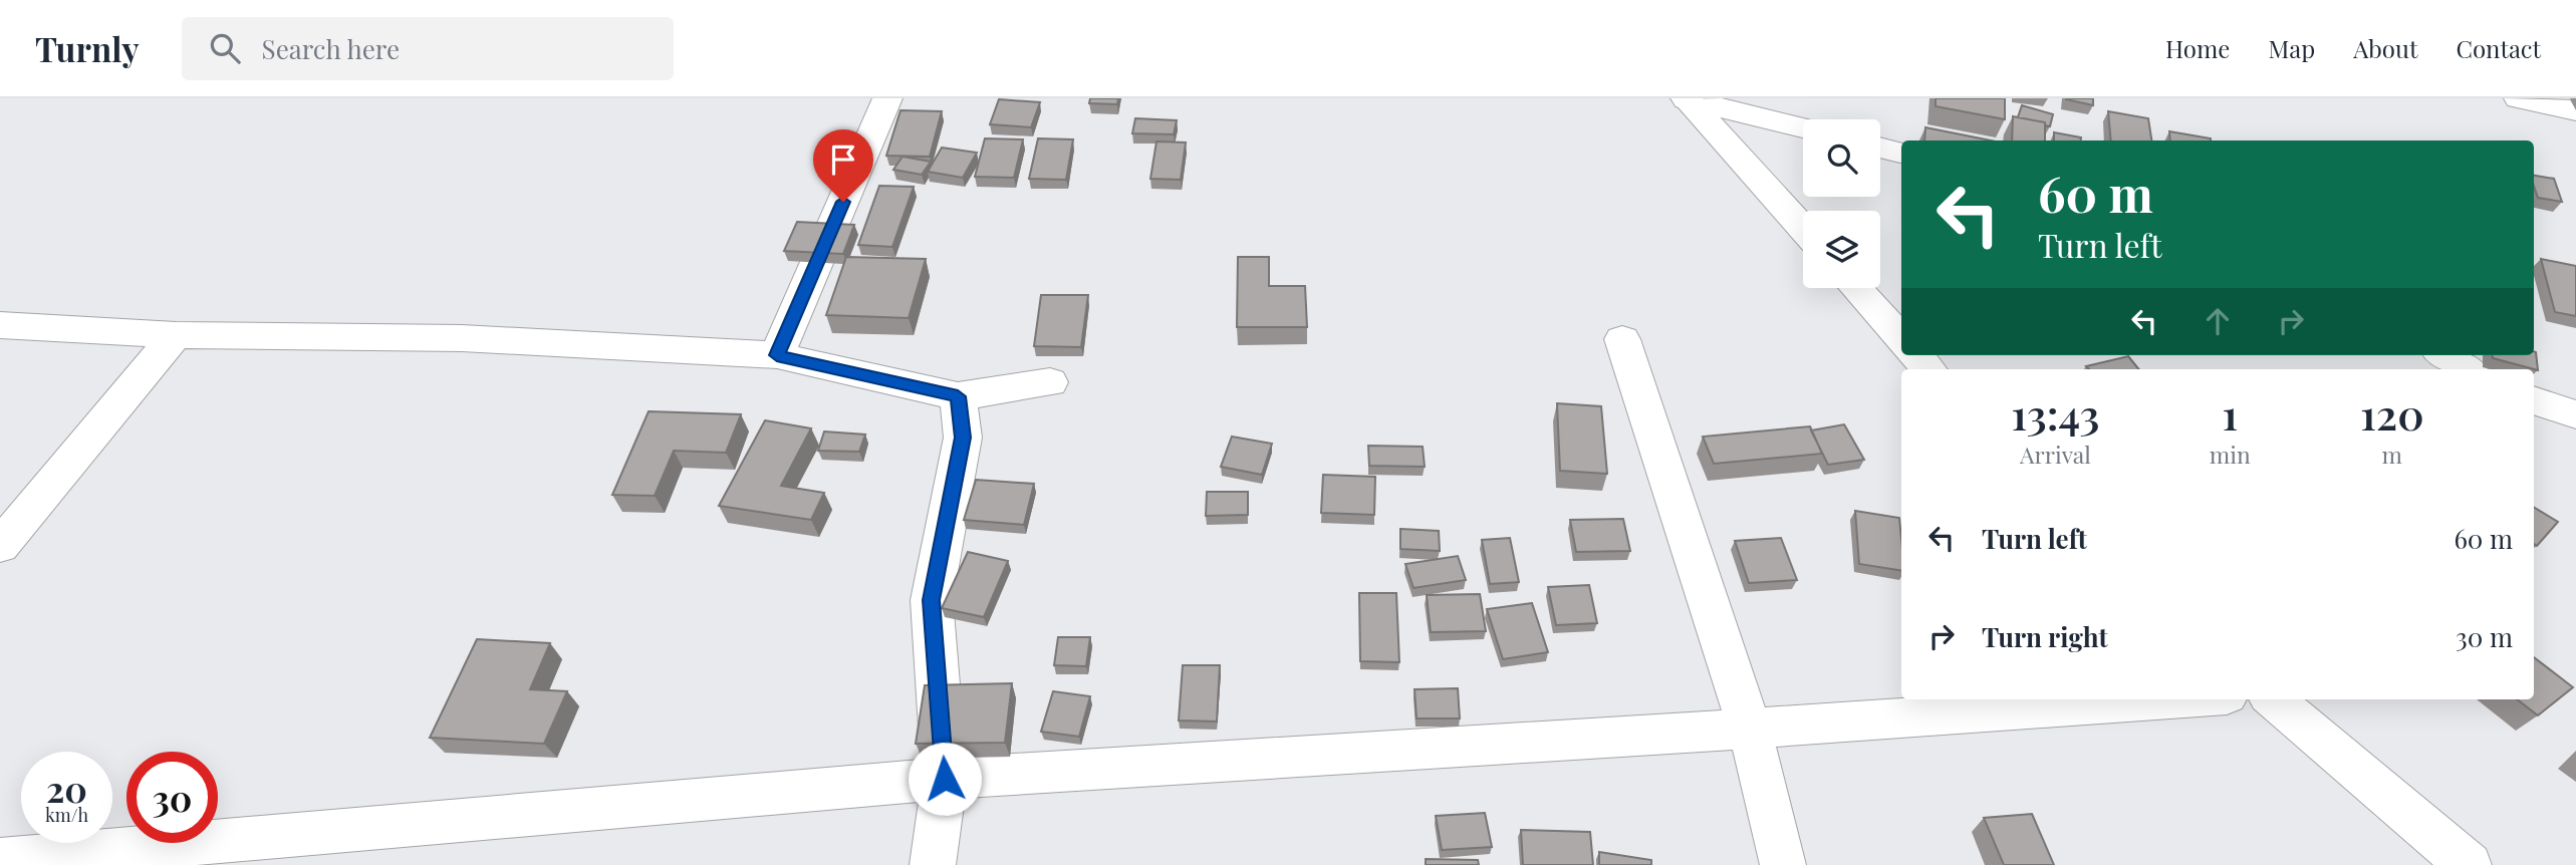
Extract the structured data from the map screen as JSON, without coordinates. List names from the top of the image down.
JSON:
{
  "page": {
    "header": "Turnly",
    "search": "Search here",
    "nav": [
      "Home",
      "Map",
      "About",
      "Contact"
    ],
    "turn": ["60 m", "Turn left"],
    "eta": [
      "13:43",
      "Arrival",
      "1",
      "min",
      "120",
      "m"
    ],
    "list": [
      {
        "name": "Turn left",
        "value": "60 m"
      },
      {
        "name": "Turn right",
        "value": "30 m"
      }
    ],
    "speed": "20 km/h",
    "limit": "30"
  }
}
